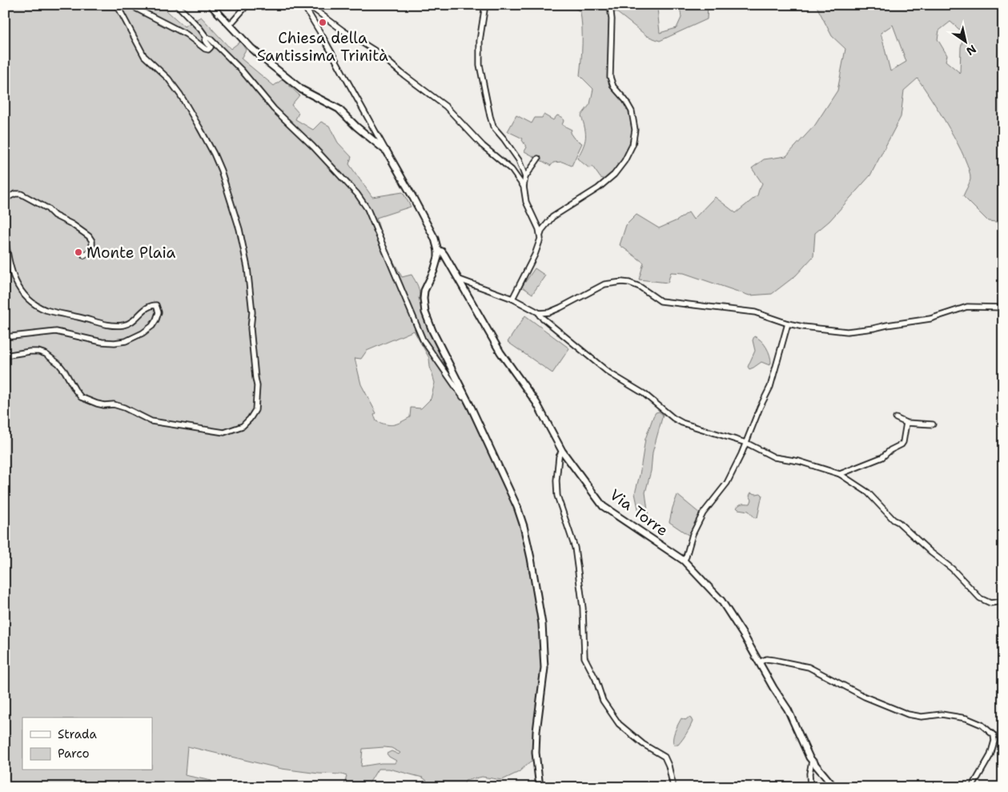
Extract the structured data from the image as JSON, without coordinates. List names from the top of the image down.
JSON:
{
  "streets": {
    "main road": ["Via Torre"]
  },
  "places": ["Chiesa della Santissima Trinità", "Monte Plaia"],
  "legend": ["Strada", "Parco"],
  "north": "bottom right"
}
